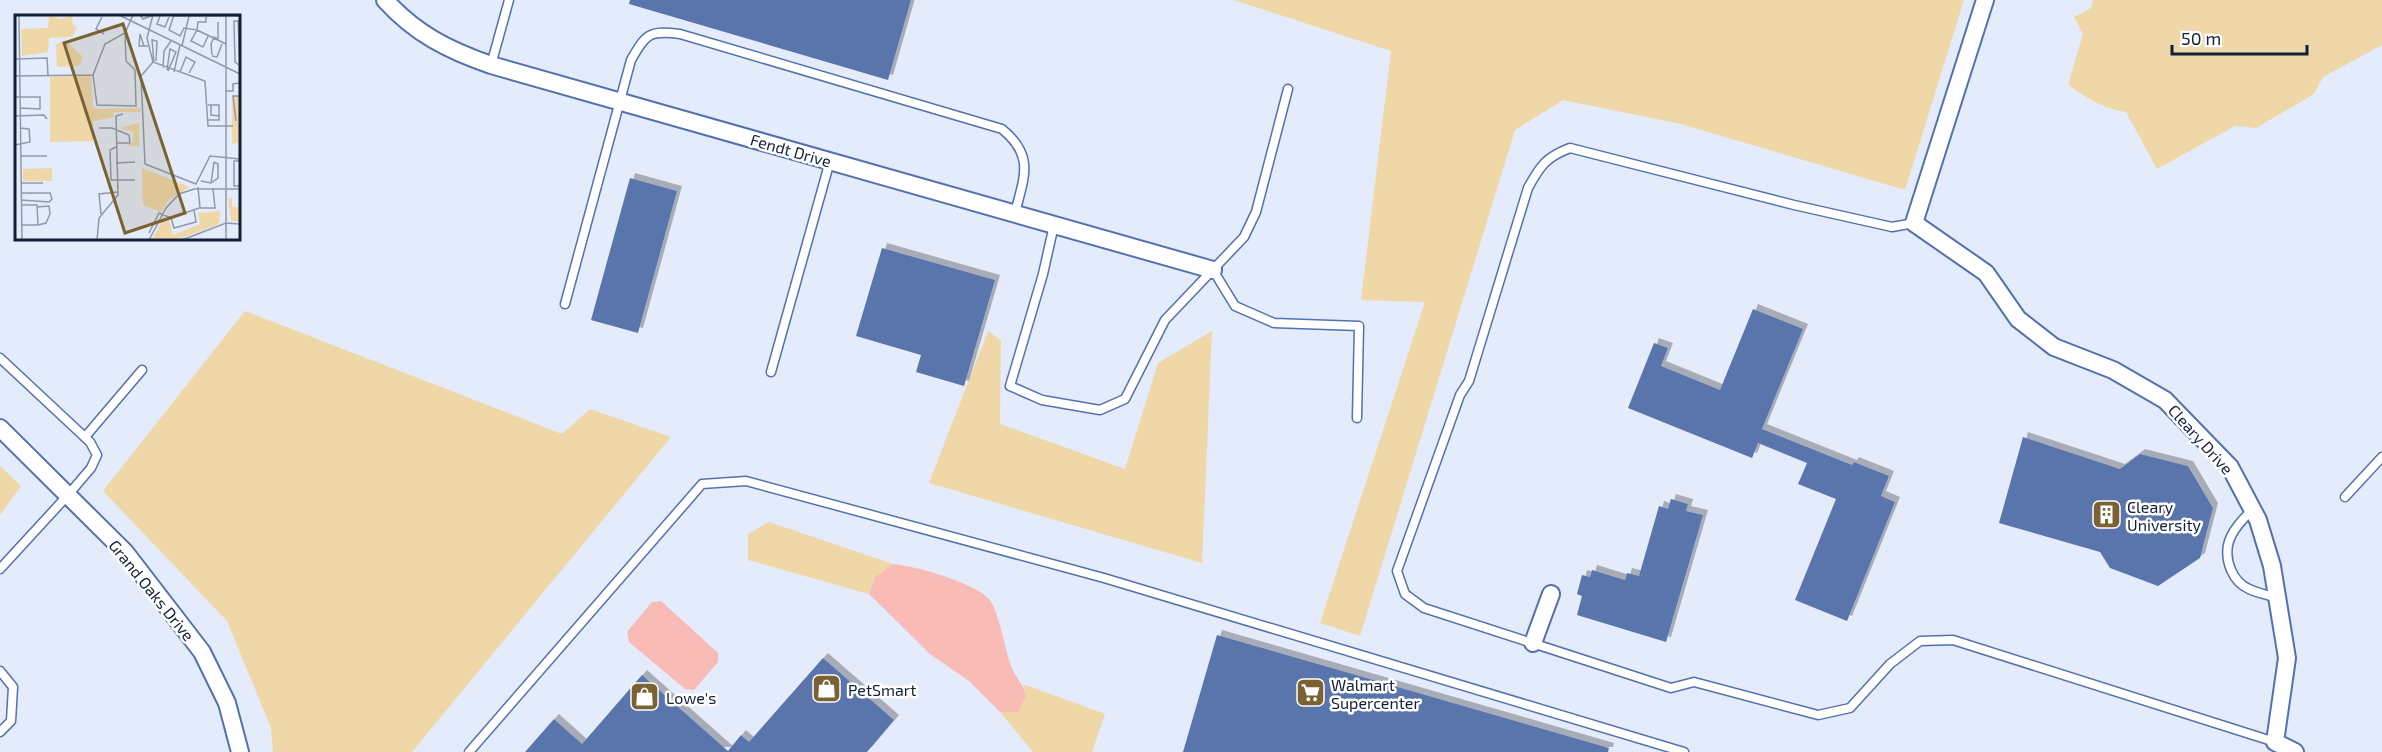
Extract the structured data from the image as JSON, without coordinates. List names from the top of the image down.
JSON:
{
  "streets": {
    "street": ["Fendt Drive", "Cleary Drive", "Grand Oaks Drive"]
  },
  "places": {
    "building": ["Cleary University"],
    "shop": ["PetSmart", "Lowe's"],
    "supermarket": ["Walmart Supercenter"]
  },
  "scale_bar": "50 m"
}
